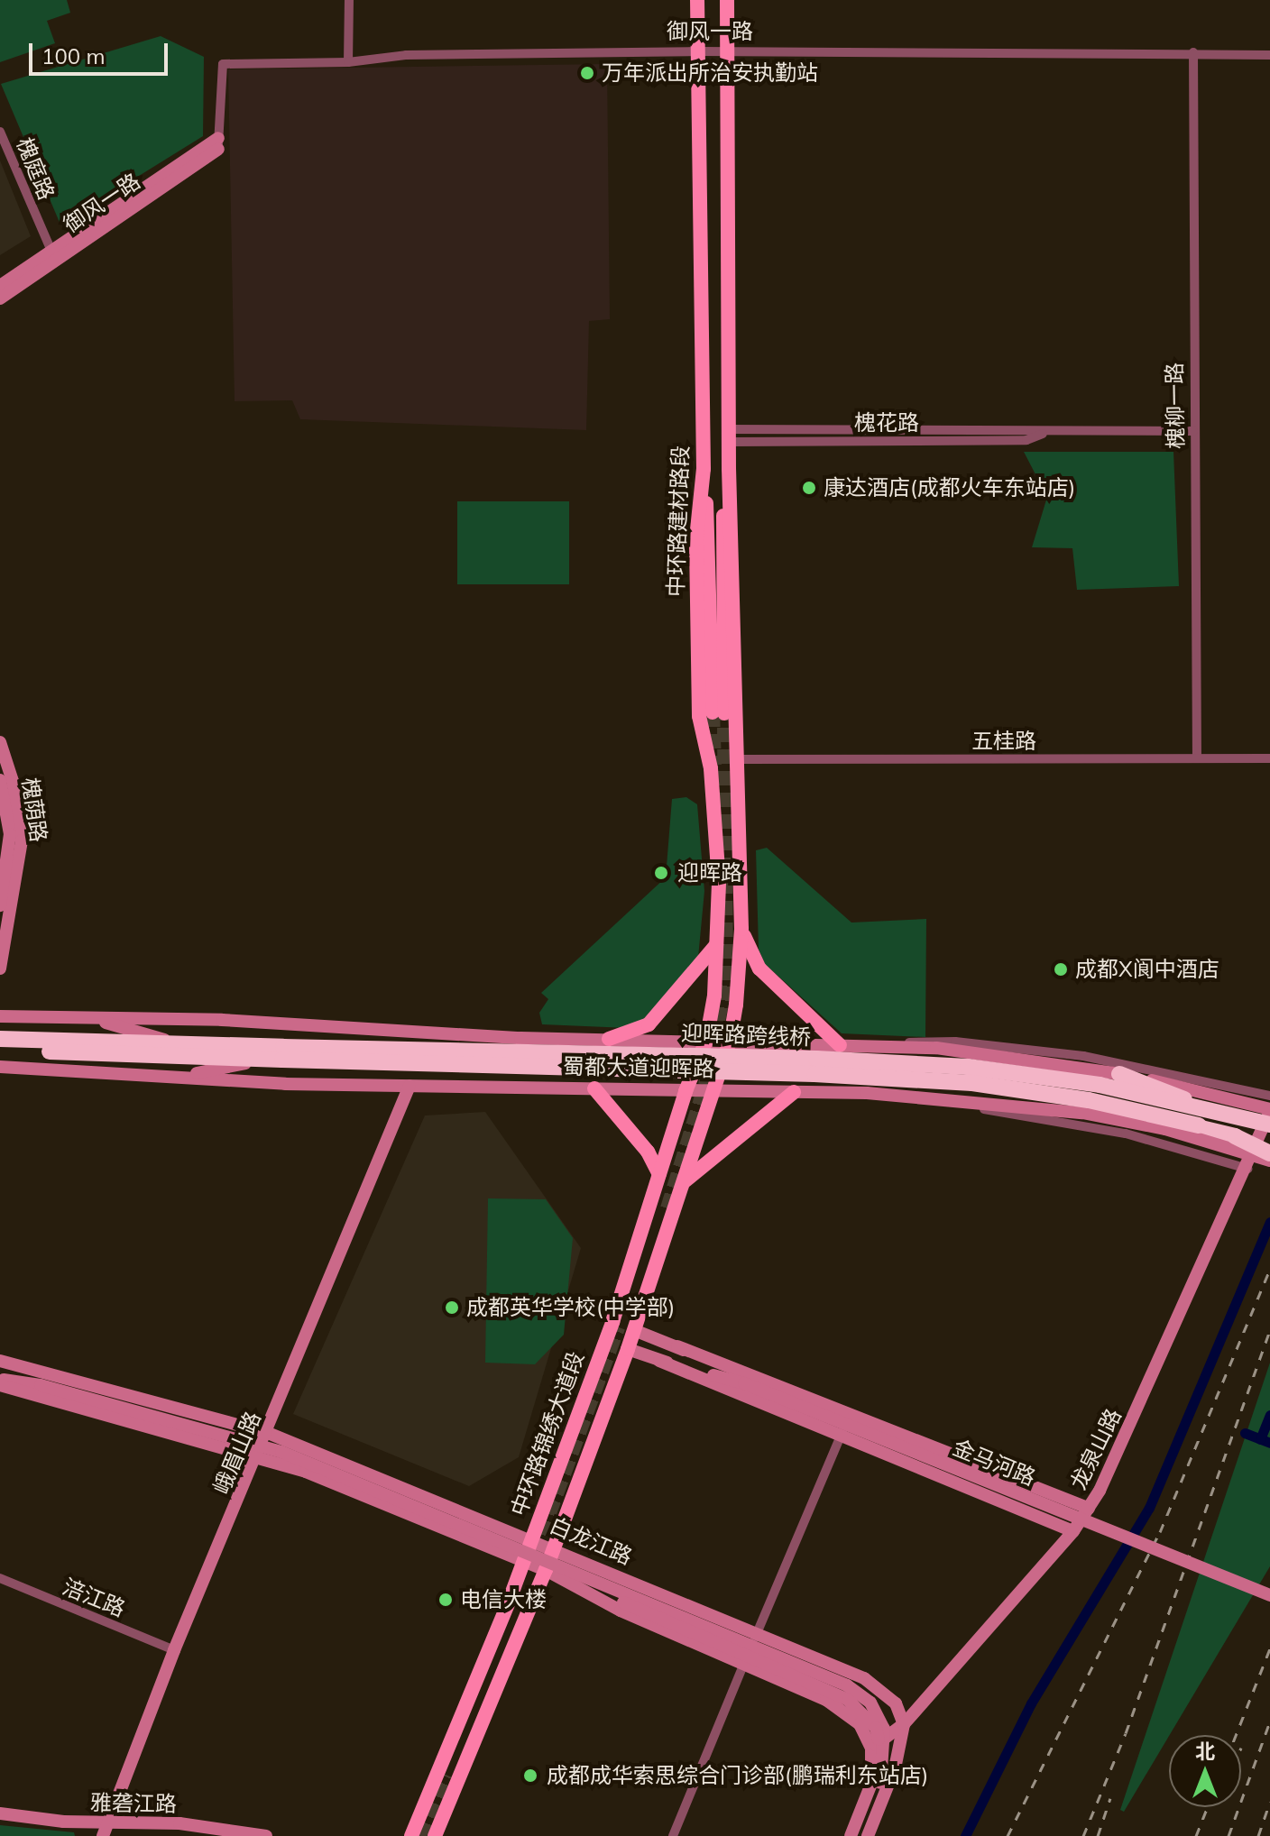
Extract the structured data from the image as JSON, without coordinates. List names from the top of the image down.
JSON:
{
  "streets": {
    "highway": ["迎晖路跨线桥"],
    "main road": ["中环路建材路段", "中环路锦绣大道段"],
    "street": [
      "御风一路",
      "槐庭路",
      "槐柳一路",
      "槐花路",
      "五桂路",
      "槐荫路",
      "蜀都大道迎晖路",
      "龙泉山路",
      "峨眉山路",
      "金马河路",
      "白龙江路",
      "涪江路",
      "雅砻江路"
    ]
  },
  "crossings": [
    ["御风一路", "槐庭路"],
    ["御风一路", "槐柳一路"],
    ["御风一路", "中环路建材路段"],
    ["槐柳一路", "槐花路"],
    ["槐柳一路", "五桂路"],
    ["中环路建材路段", "蜀都大道迎晖路"],
    ["中环路建材路段", "中环路锦绣大道段"],
    ["蜀都大道迎晖路", "中环路锦绣大道段"],
    ["蜀都大道迎晖路", "龙泉山路"],
    ["蜀都大道迎晖路", "峨眉山路"],
    ["中环路锦绣大道段", "白龙江路"],
    ["龙泉山路", "白龙江路"],
    ["峨眉山路", "白龙江路"],
    ["峨眉山路", "涪江路"],
    ["峨眉山路", "雅砻江路"]
  ],
  "places": [
    "万年派出所治安执勤站",
    "康达酒店(成都火车东站店)",
    "迎晖路",
    "成都X阆中酒店",
    "成都英华学校(中学部)",
    "电信大楼",
    "成都成华索思综合门诊部(鹏瑞利东站店)"
  ],
  "scale_bar": "100 m",
  "north": "top"
}
